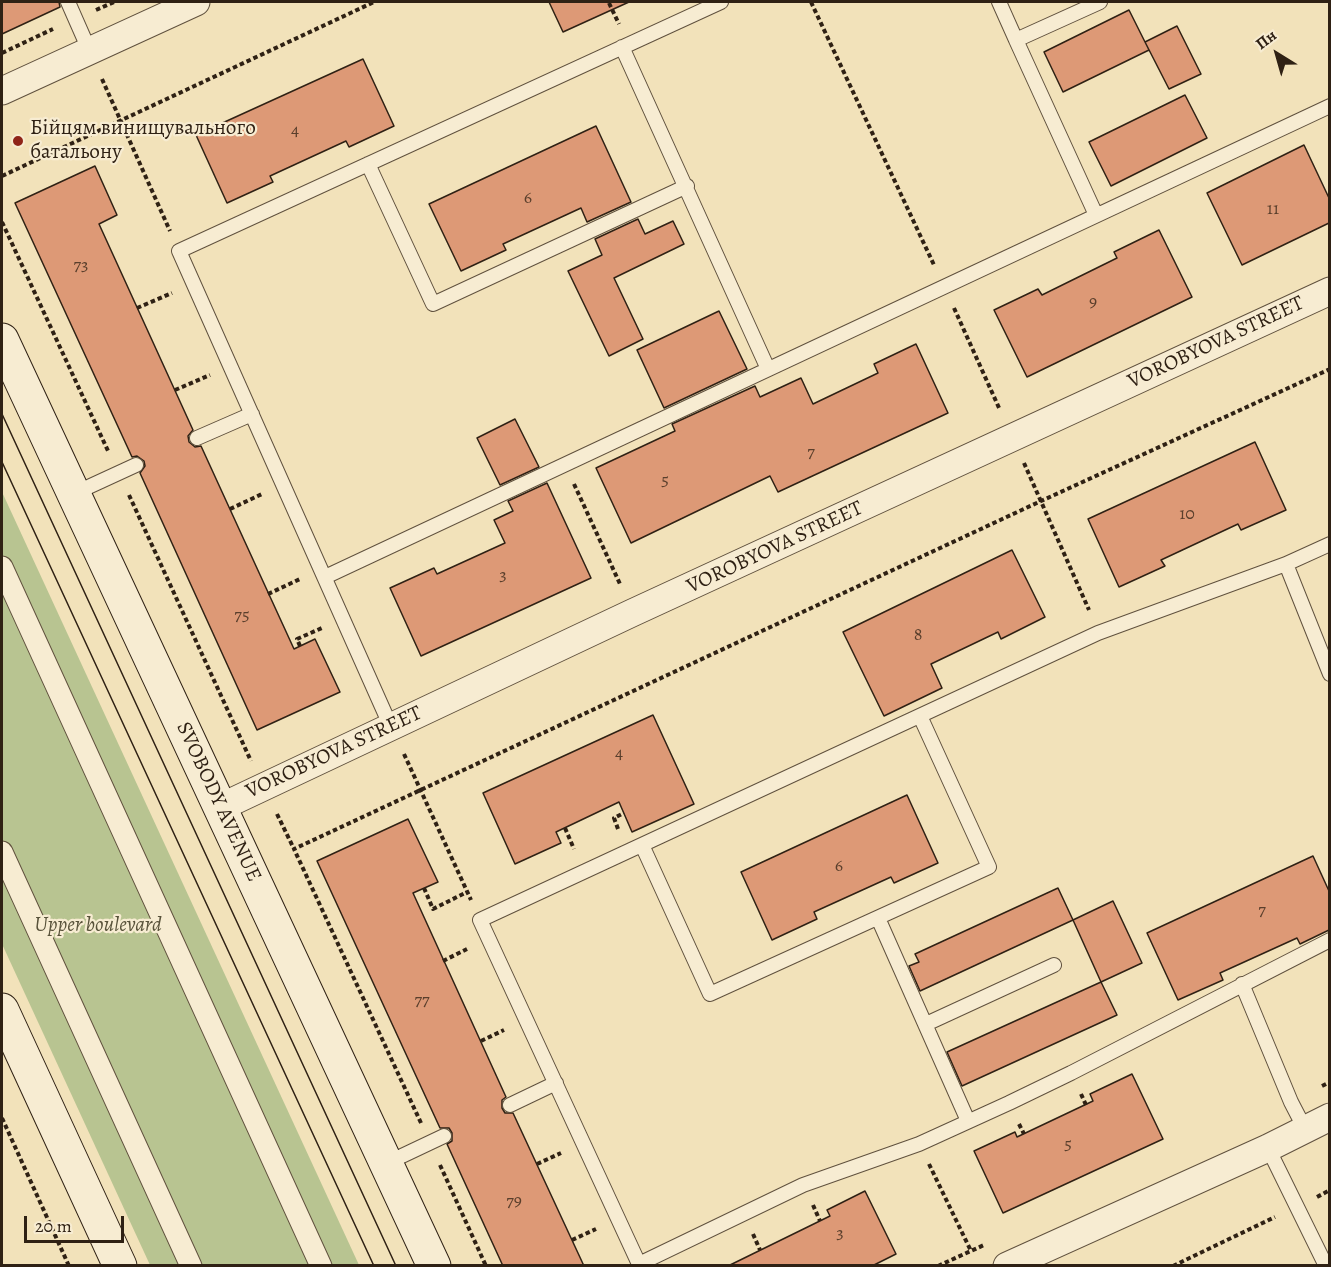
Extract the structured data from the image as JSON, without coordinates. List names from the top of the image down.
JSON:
{
  "streets": {
    "main road": ["SVOBODY AVENUE"],
    "street": ["VOROBYOVA STREET"]
  },
  "crossings": [
    ["VOROBYOVA STREET", "SVOBODY AVENUE"]
  ],
  "parks": ["Upper boulevard"],
  "places": ["Бійцям винищувального батальону"],
  "house_numbers": [
    "4",
    "6",
    "11",
    "73",
    "9",
    "7",
    "5",
    "10",
    "3",
    "75",
    "8",
    "4",
    "6",
    "7",
    "77",
    "5",
    "79",
    "3"
  ],
  "scale_bar": "20 m",
  "north": "top left"
}
